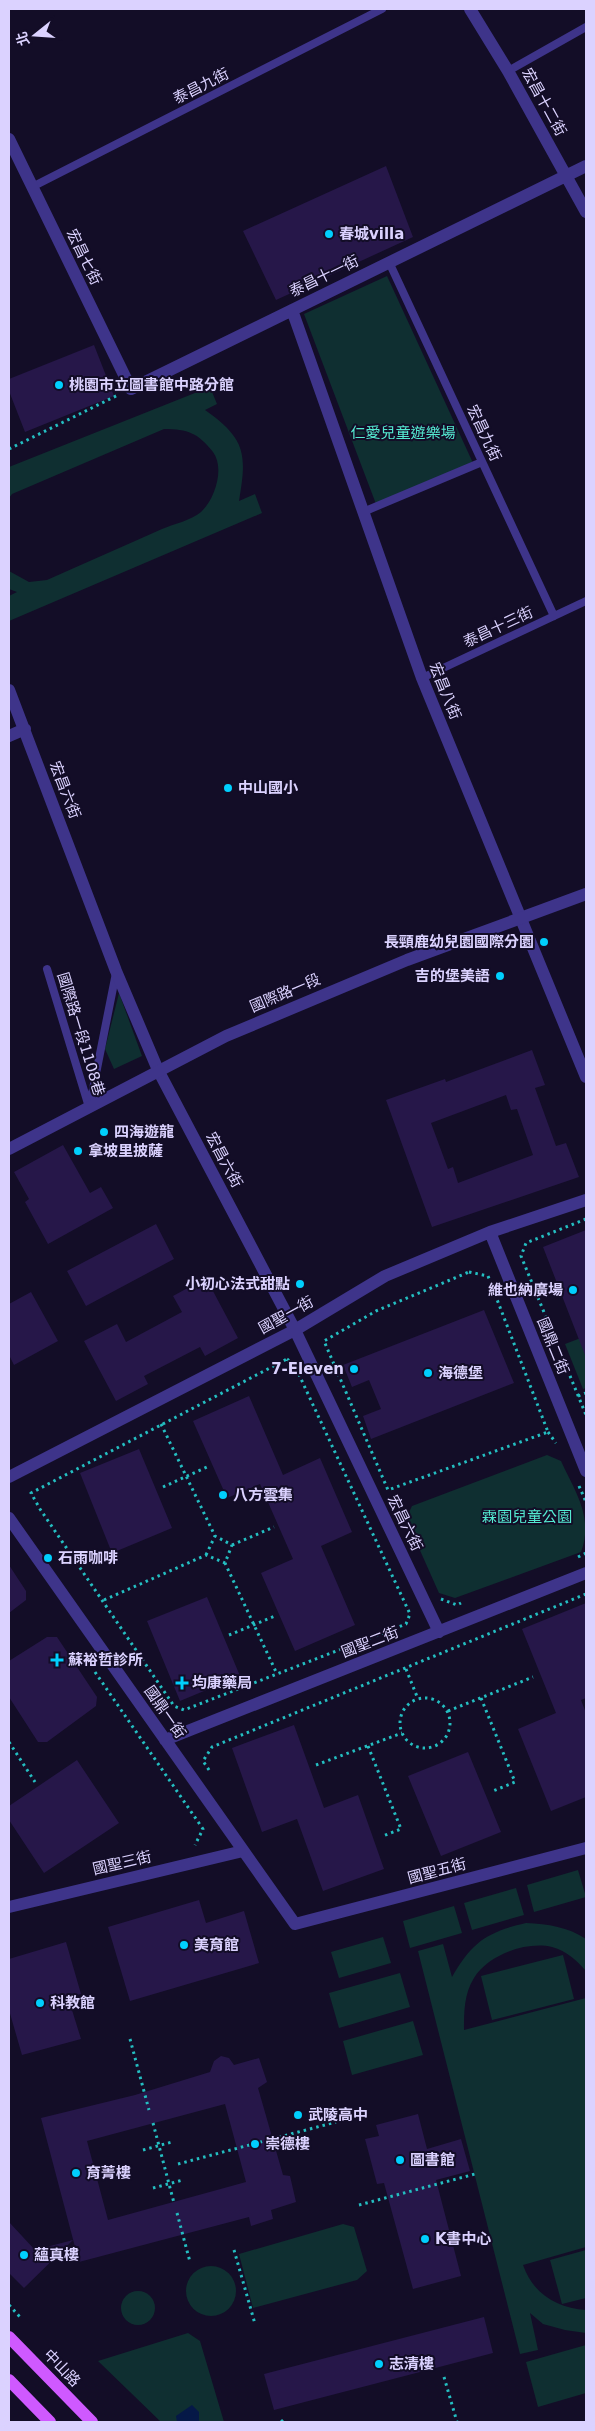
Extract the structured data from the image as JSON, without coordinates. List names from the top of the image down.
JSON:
{
  "streets": {
    "main road": ["中山路"],
    "street": [
      "宏昌十二街",
      "宏昌七街",
      "泰昌十一街",
      "宏昌八街",
      "宏昌六街",
      "國際路一段",
      "國聖一街",
      "國鼎二街",
      "國聖二街",
      "國鼎一街",
      "國聖三街",
      "國聖五街"
    ],
    "lane": [
      "泰昌九街",
      "宏昌九街",
      "泰昌十三街",
      "國際路一段1108巷"
    ]
  },
  "crossings": [
    ["泰昌九街", "宏昌七街"],
    ["宏昌十二街", "泰昌十一街"],
    ["宏昌七街", "泰昌十一街"],
    ["泰昌十一街", "宏昌九街"],
    ["泰昌十一街", "宏昌八街"],
    ["宏昌九街", "泰昌十三街"],
    ["泰昌十三街", "宏昌八街"],
    ["宏昌八街", "國際路一段"],
    ["宏昌六街", "國際路一段"],
    ["宏昌六街", "國聖一街"],
    ["宏昌六街", "國聖二街"],
    ["國際路一段", "國際路一段1108巷"],
    ["國聖一街", "國鼎二街"],
    ["國聖二街", "國鼎一街"],
    ["國鼎一街", "國聖三街"],
    ["國鼎一街", "國聖五街"]
  ],
  "parks": ["仁愛兒童遊樂場", "霖園兒童公園"],
  "places": {
    "other": [
      "春城villa",
      "桃園市立圖書館中路分館",
      "中山國小",
      "長頸鹿幼兒園國際分園",
      "吉的堡美語",
      "四海遊龍",
      "拿坡里披薩",
      "小初心法式甜點",
      "維也納廣場",
      "7-Eleven",
      "海德堡",
      "八方雲集",
      "石雨咖啡",
      "美育館",
      "科教館",
      "武陵高中",
      "崇德樓",
      "圖書館",
      "育菁樓",
      "K書中心",
      "蘊真樓",
      "志清樓"
    ],
    "health": ["蘇裕哲診所", "均康藥局"]
  },
  "north": "left"
}
